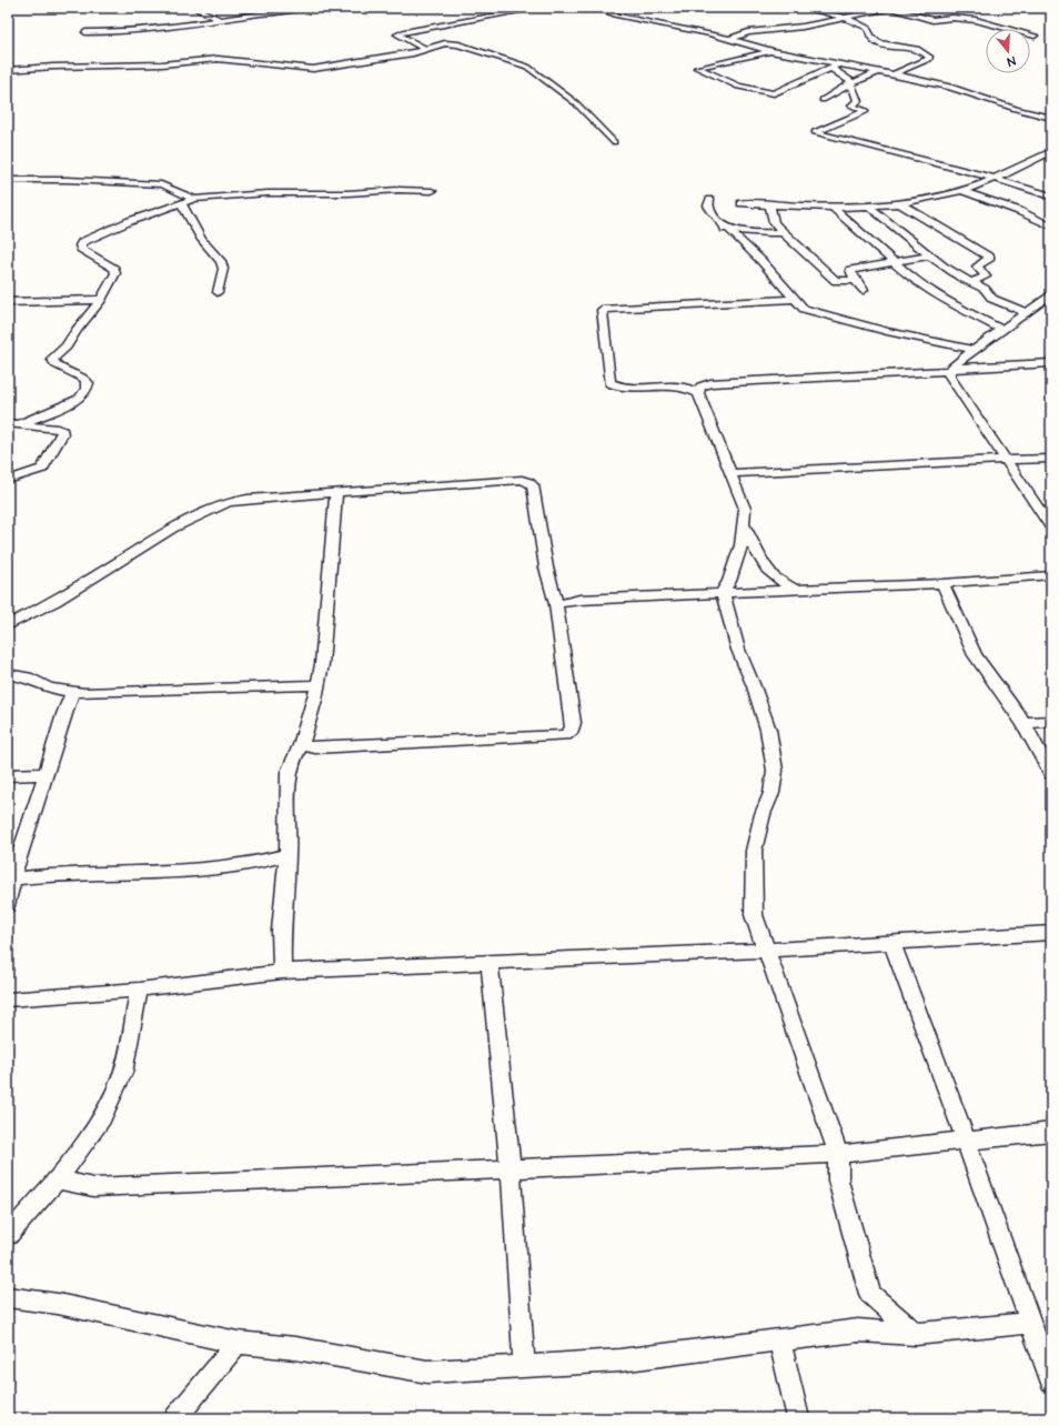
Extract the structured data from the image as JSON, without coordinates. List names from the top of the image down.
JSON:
{
  "north": "bottom"
}
